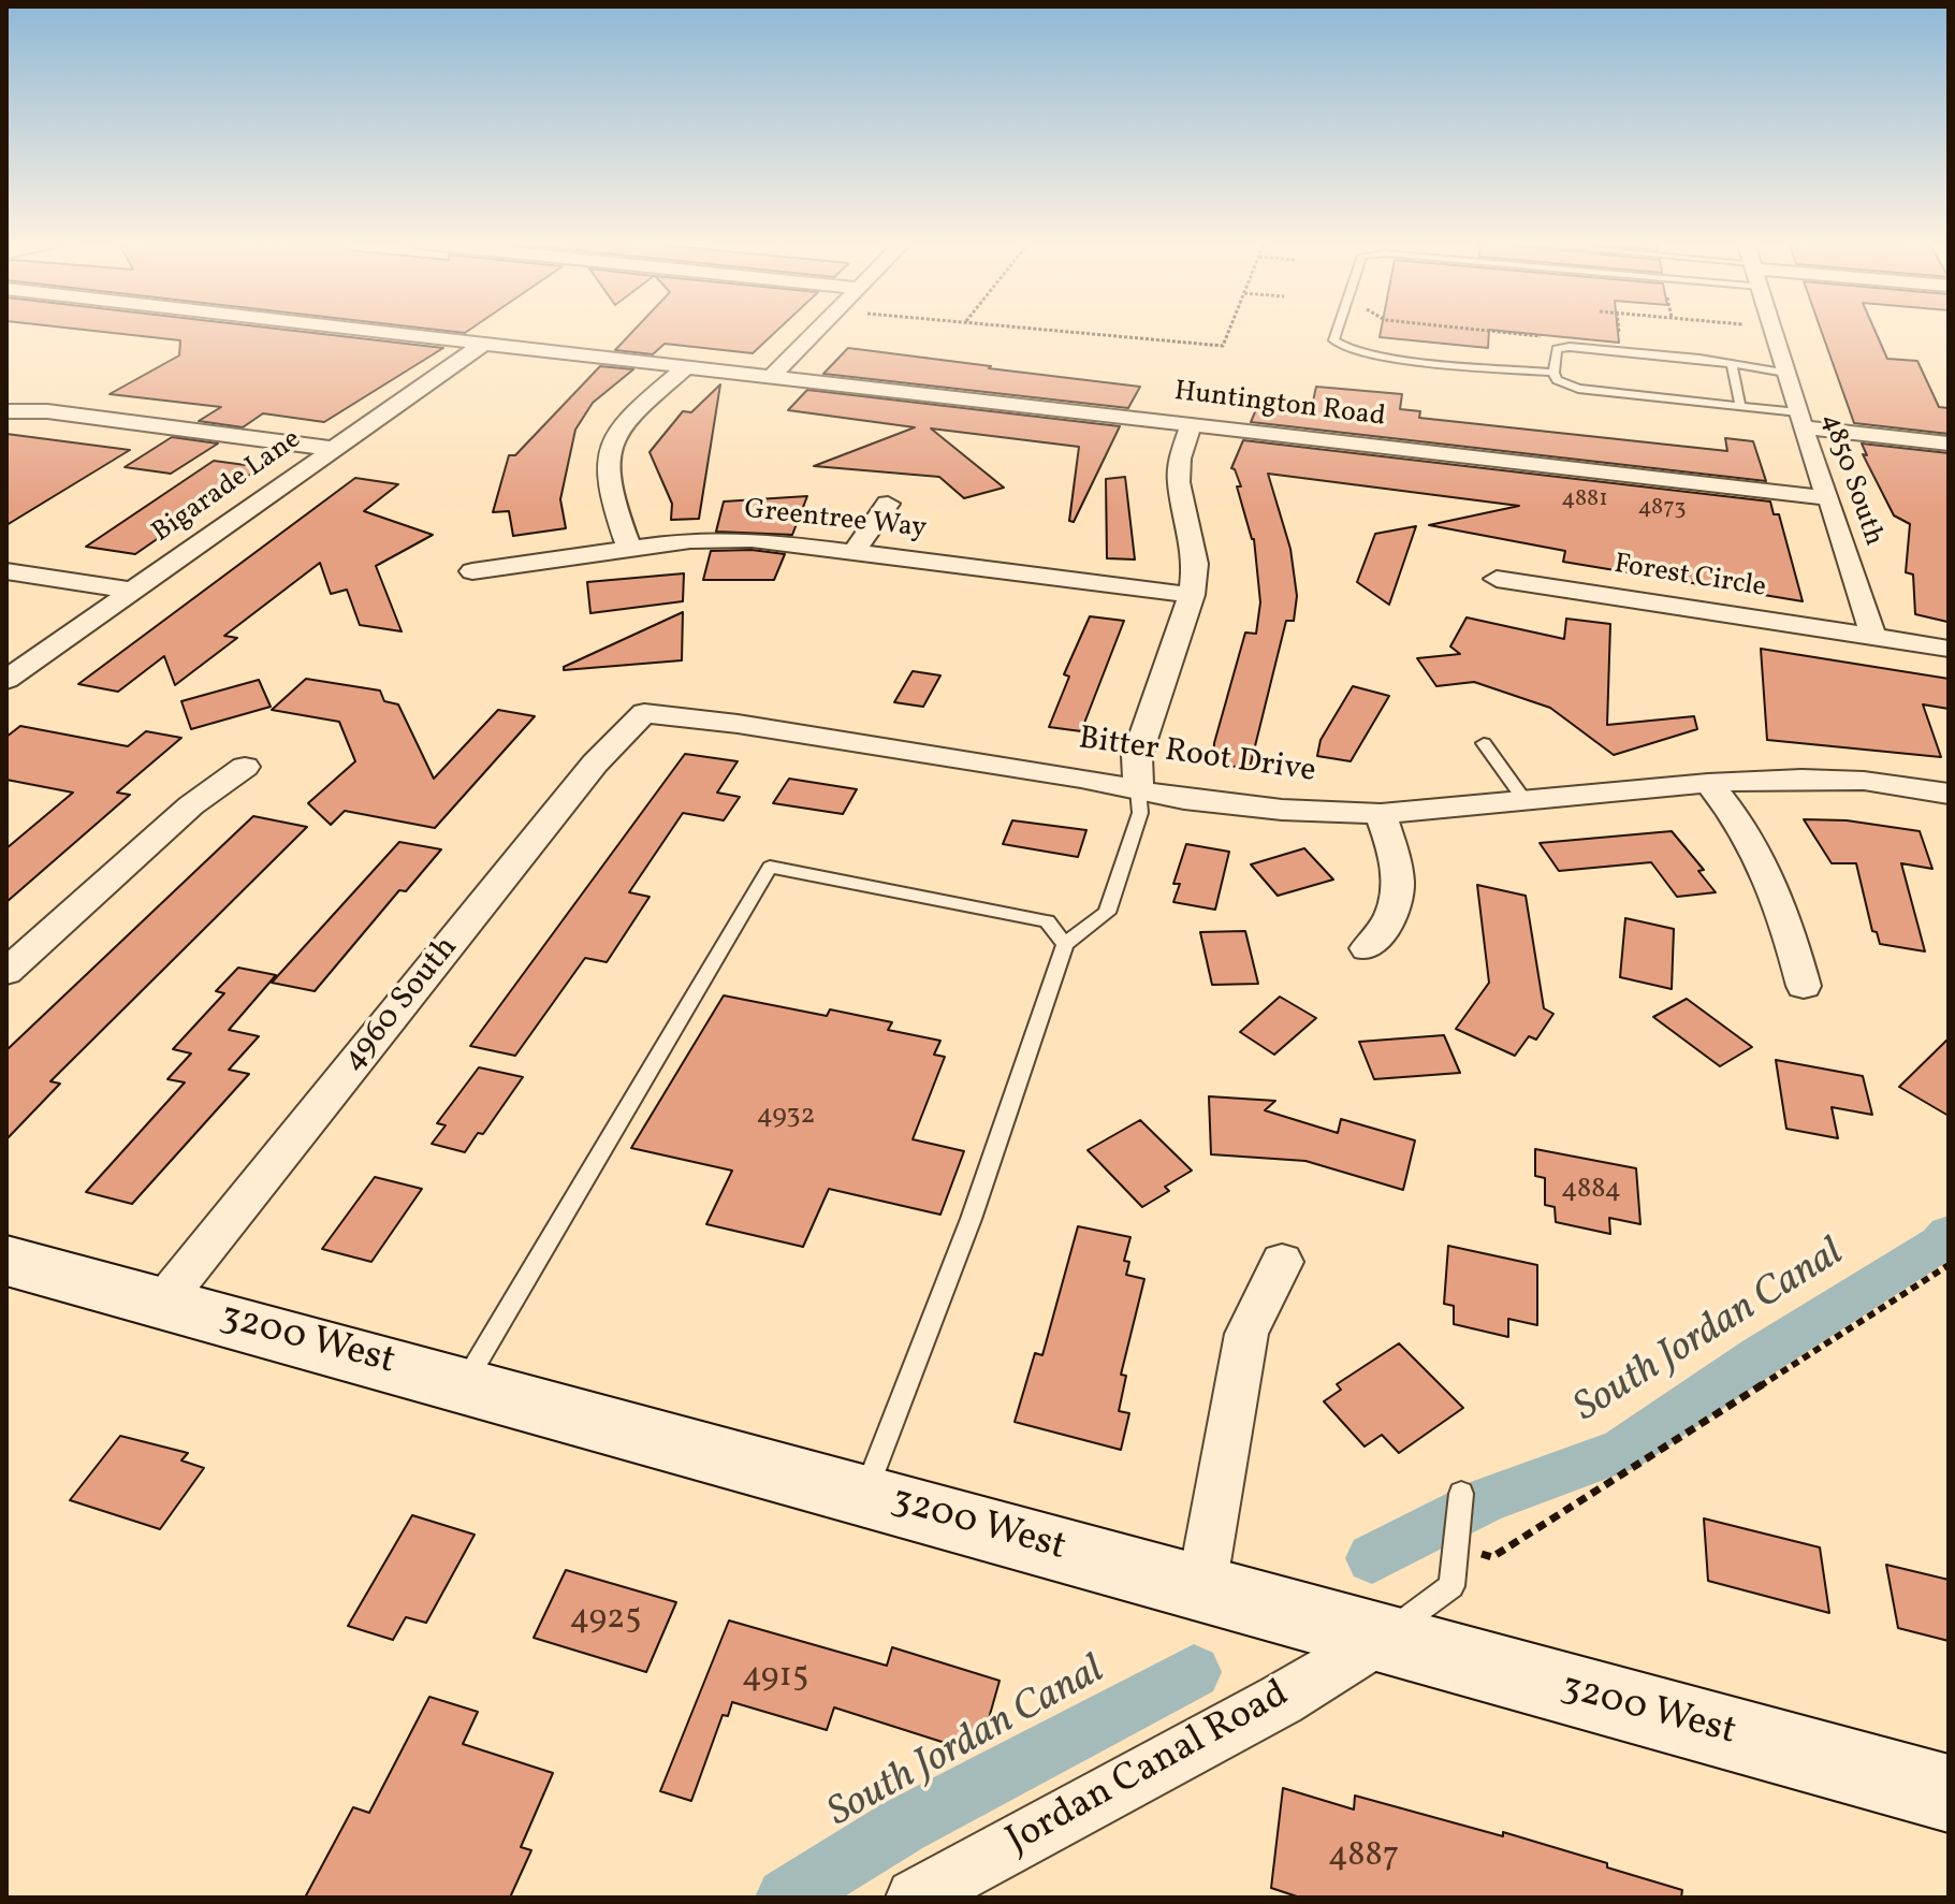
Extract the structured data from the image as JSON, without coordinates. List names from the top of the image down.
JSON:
{
  "streets": {
    "street": [
      "Huntington Road",
      "4850 South",
      "Bigarade Lane",
      "Greentree Way",
      "Forest Circle",
      "Bitter Root Drive",
      "4960 South",
      "3200 West",
      "Jordan Canal Road"
    ]
  },
  "crossings": [
    ["Huntington Road", "4850 South"],
    ["Huntington Road", "Bigarade Lane"],
    ["4850 South", "Forest Circle"],
    ["Bitter Root Drive", "4960 South"],
    ["4960 South", "3200 West"],
    ["3200 West", "Jordan Canal Road"]
  ],
  "water": ["South Jordan Canal"],
  "house_numbers": [
    "4881",
    "4873",
    "4932",
    "4884",
    "4925",
    "4915",
    "4887"
  ]
}
